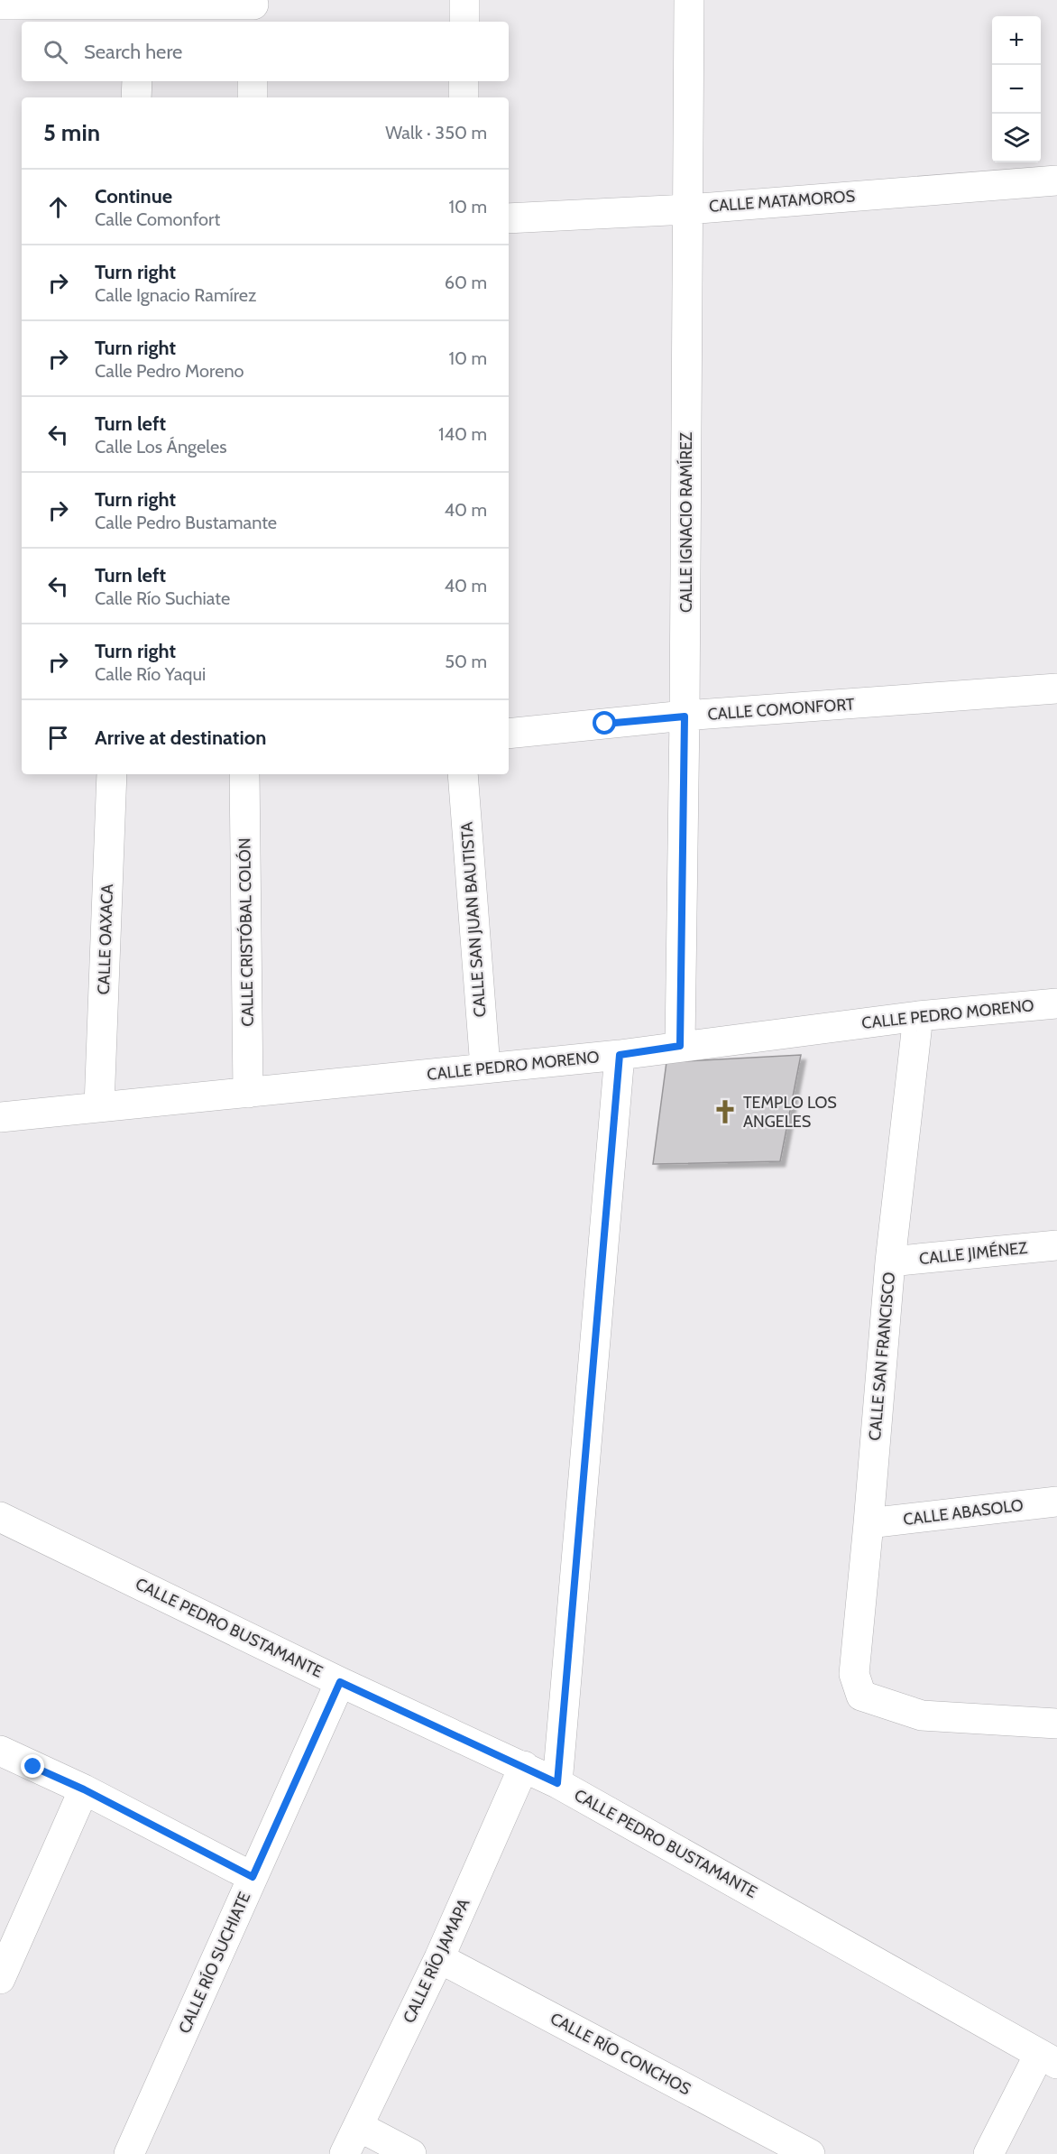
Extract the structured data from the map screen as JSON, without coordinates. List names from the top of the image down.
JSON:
{
  "streets": {
    "street": [
      "CALLE MATAMOROS",
      "CALLE IGNACIO RAMÍREZ",
      "CALLE COMONFORT",
      "CALLE SAN JUAN BAUTISTA",
      "CALLE CRISTÓBAL COLÓN",
      "CALLE OAXACA",
      "CALLE PEDRO MORENO",
      "CALLE JIMÉNEZ",
      "CALLE SAN FRANCISCO",
      "CALLE ABASOLO",
      "CALLE PEDRO BUSTAMANTE",
      "CALLE RÍO JAMAPA",
      "CALLE RÍO SUCHIATE",
      "CALLE RÍO CONCHOS"
    ]
  },
  "crossings": [
    ["CALLE MATAMOROS", "CALLE IGNACIO RAMÍREZ"],
    ["CALLE IGNACIO RAMÍREZ", "CALLE COMONFORT"],
    ["CALLE IGNACIO RAMÍREZ", "CALLE PEDRO MORENO"],
    ["CALLE SAN JUAN BAUTISTA", "CALLE PEDRO MORENO"],
    ["CALLE CRISTÓBAL COLÓN", "CALLE PEDRO MORENO"],
    ["CALLE OAXACA", "CALLE PEDRO MORENO"],
    ["CALLE PEDRO MORENO", "CALLE SAN FRANCISCO"],
    ["CALLE JIMÉNEZ", "CALLE SAN FRANCISCO"],
    ["CALLE SAN FRANCISCO", "CALLE ABASOLO"],
    ["CALLE PEDRO BUSTAMANTE", "CALLE RÍO JAMAPA"],
    ["CALLE PEDRO BUSTAMANTE", "CALLE RÍO SUCHIATE"],
    ["CALLE RÍO JAMAPA", "CALLE RÍO CONCHOS"]
  ],
  "places": {
    "church": ["TEMPLO LOS ANGELES"]
  },
  "page": {
    "map_buttons": ["+", "−"],
    "search": "Search here",
    "heading": ["5 min", "Walk · 350 m"],
    "list": [
      ["Continue", "Calle Comonfort", "10 m"],
      ["Turn right", "Calle Ignacio Ramírez", "60 m"],
      ["Turn right", "Calle Pedro Moreno", "10 m"],
      ["Turn left", "Calle Los Ángeles", "140 m"],
      ["Turn right", "Calle Pedro Bustamante", "40 m"],
      ["Turn left", "Calle Río Suchiate", "40 m"],
      ["Turn right", "Calle Río Yaqui", "50 m"],
      "Arrive at destination"
    ]
  }
}
